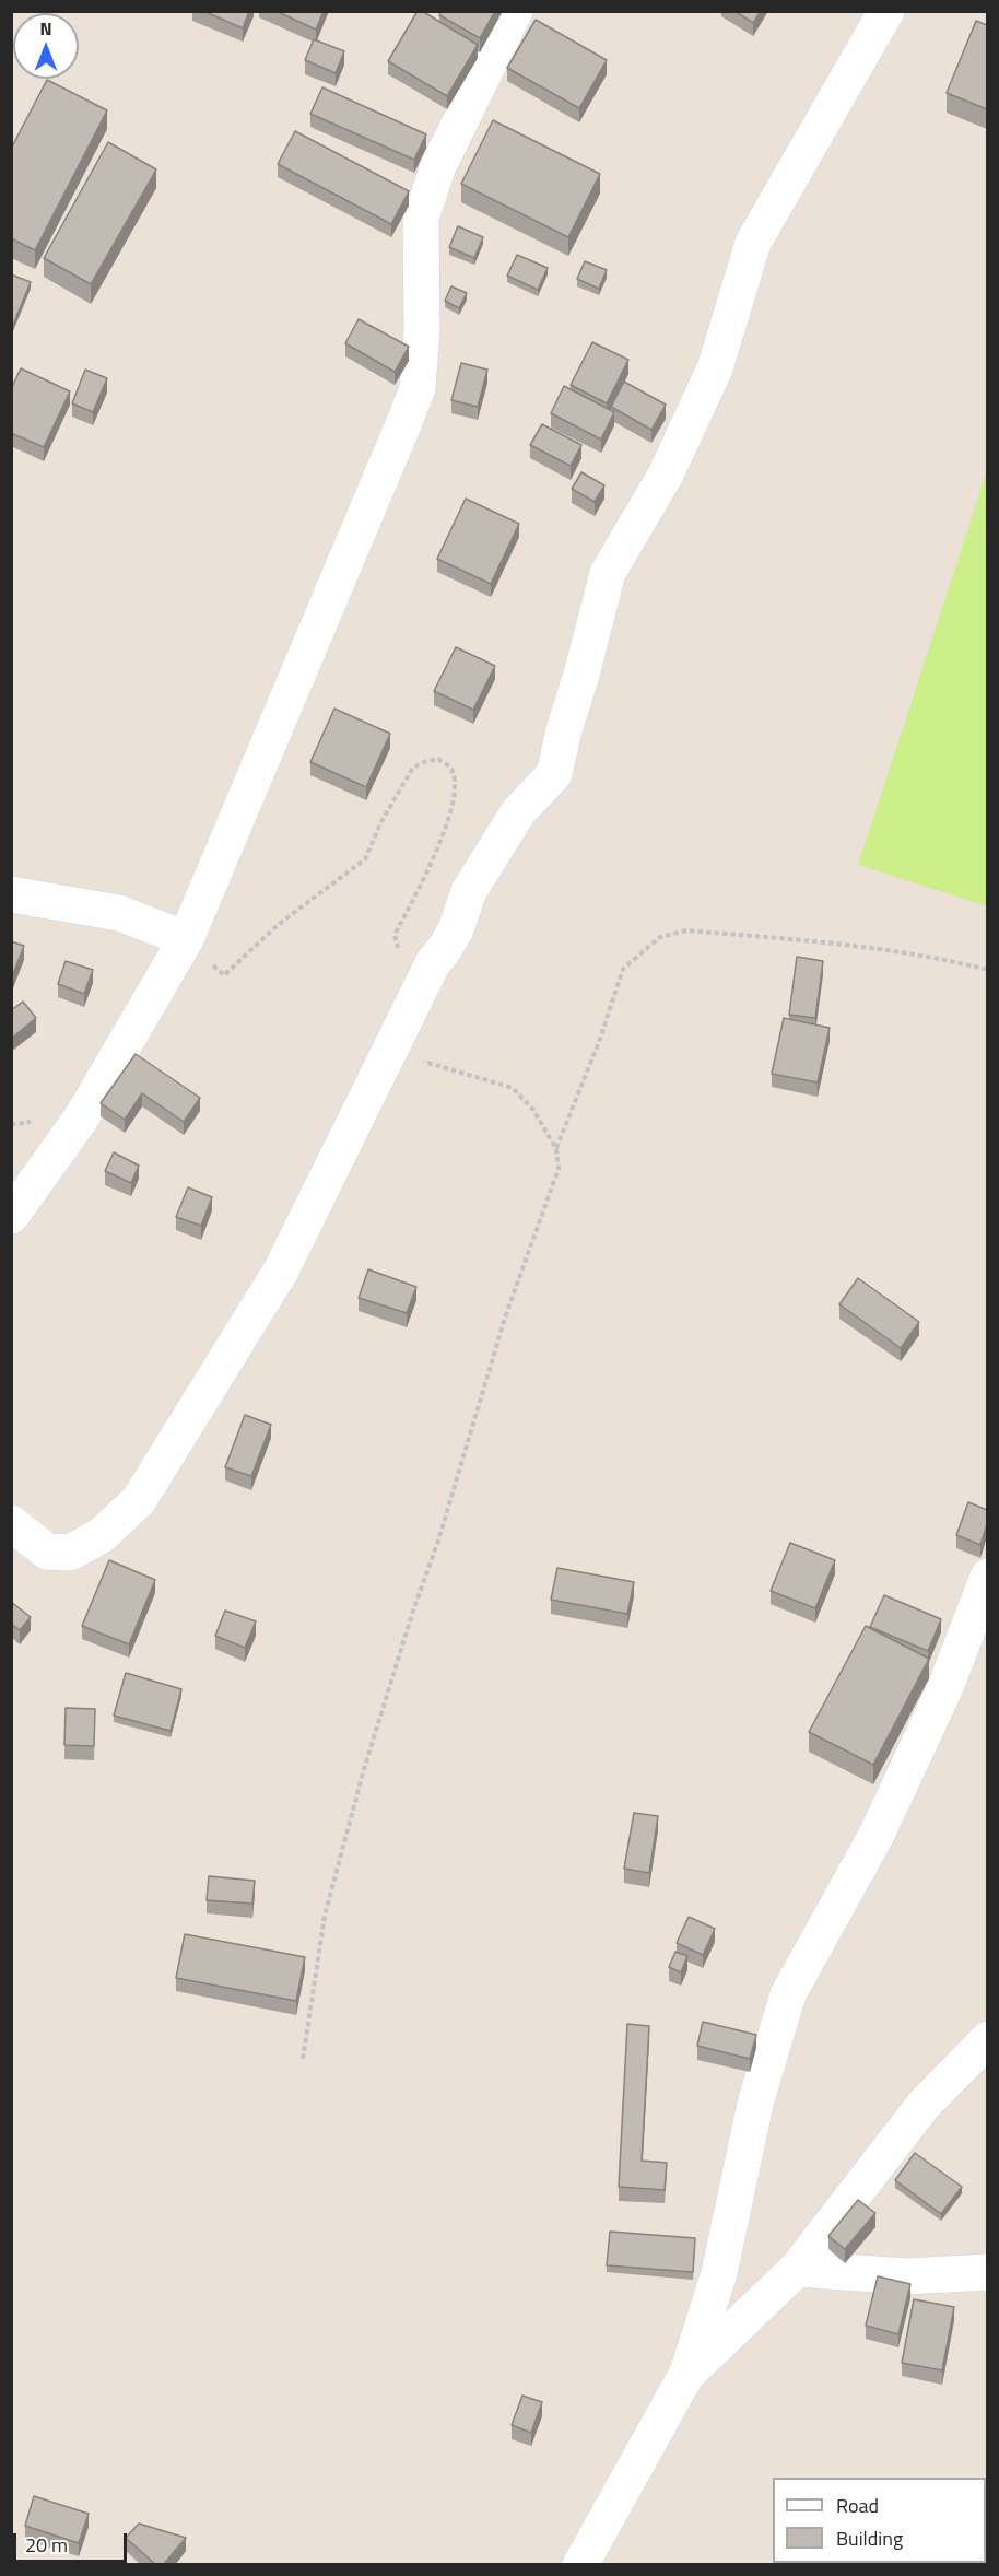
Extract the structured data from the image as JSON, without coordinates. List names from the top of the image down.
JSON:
{
  "legend": ["Road", "Building"],
  "scale_bar": "20 m",
  "north": "top"
}
